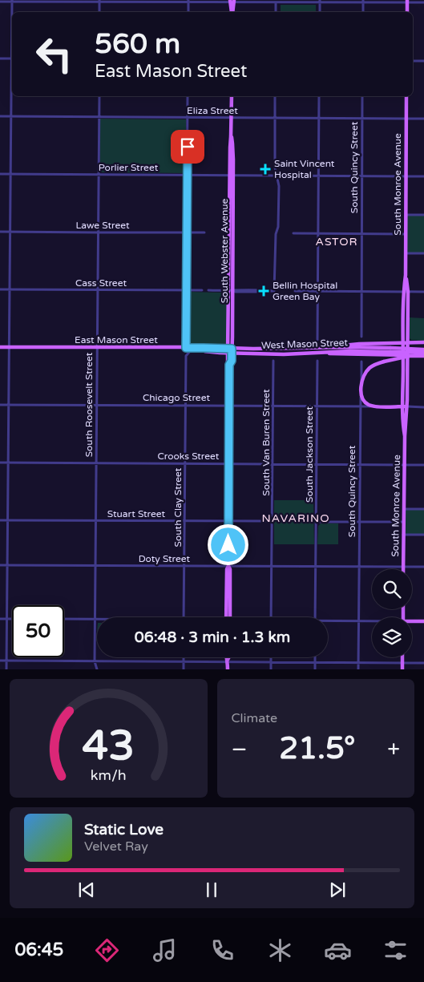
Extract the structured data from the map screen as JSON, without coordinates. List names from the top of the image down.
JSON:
{
  "streets": {
    "main road": [
      "South Quincy Street",
      "South Monroe Avenue",
      "South Webster Avenue",
      "East Mason Street",
      "West Mason Street",
      "Chicago Street"
    ],
    "street": [
      "Eliza Street",
      "Porlier Street",
      "Lawe Street",
      "Cass Street",
      "South Roosevelt Street",
      "South Van Buren Street",
      "South Jackson Street",
      "Crooks Street",
      "South Clay Street",
      "Stuart Street",
      "Doty Street"
    ]
  },
  "crossings": [
    ["Eliza Street", "South Quincy Street"],
    ["Eliza Street", "South Monroe Avenue"],
    ["Eliza Street", "South Webster Avenue"],
    ["Eliza Street", "South Roosevelt Street"],
    ["Porlier Street", "South Quincy Street"],
    ["Porlier Street", "South Monroe Avenue"],
    ["Porlier Street", "South Webster Avenue"],
    ["Porlier Street", "South Roosevelt Street"],
    ["South Quincy Street", "Chicago Street"],
    ["South Quincy Street", "Crooks Street"],
    ["South Quincy Street", "Doty Street"],
    ["South Monroe Avenue", "Chicago Street"],
    ["South Monroe Avenue", "Crooks Street"],
    ["South Monroe Avenue", "Doty Street"],
    ["Lawe Street", "South Roosevelt Street"],
    ["South Webster Avenue", "East Mason Street"],
    ["South Webster Avenue", "West Mason Street"],
    ["South Webster Avenue", "Chicago Street"],
    ["South Webster Avenue", "Crooks Street"],
    ["South Webster Avenue", "Stuart Street"],
    ["South Webster Avenue", "Doty Street"],
    ["Cass Street", "South Roosevelt Street"],
    ["East Mason Street", "West Mason Street"],
    ["East Mason Street", "South Roosevelt Street"],
    ["West Mason Street", "South Clay Street"],
    ["Chicago Street", "South Roosevelt Street"],
    ["Chicago Street", "South Van Buren Street"],
    ["Chicago Street", "South Jackson Street"],
    ["Chicago Street", "South Clay Street"],
    ["South Roosevelt Street", "Crooks Street"],
    ["South Roosevelt Street", "Stuart Street"],
    ["South Roosevelt Street", "Doty Street"],
    ["South Van Buren Street", "Crooks Street"],
    ["South Van Buren Street", "Stuart Street"],
    ["South Van Buren Street", "Doty Street"],
    ["South Jackson Street", "Crooks Street"],
    ["South Jackson Street", "Doty Street"],
    ["Crooks Street", "South Clay Street"],
    ["South Clay Street", "Stuart Street"],
    ["South Clay Street", "Doty Street"]
  ],
  "districts": ["ASTOR", "NAVARINO"],
  "places": {
    "health": ["Saint Vincent Hospital", "Bellin Hospital Green Bay"]
  },
  "page": {
    "turn": ["560 m", "East Mason Street"],
    "limit": "50",
    "trip": "06:48 · 3 min · 1.3 km",
    "tile": "Climate",
    "heat": ["−", "21.5°", "+"],
    "song": ["Static Love", "Velvet Ray"],
    "tabs": "06:45",
    "gauge": ["43", "km/h"]
  }
}
